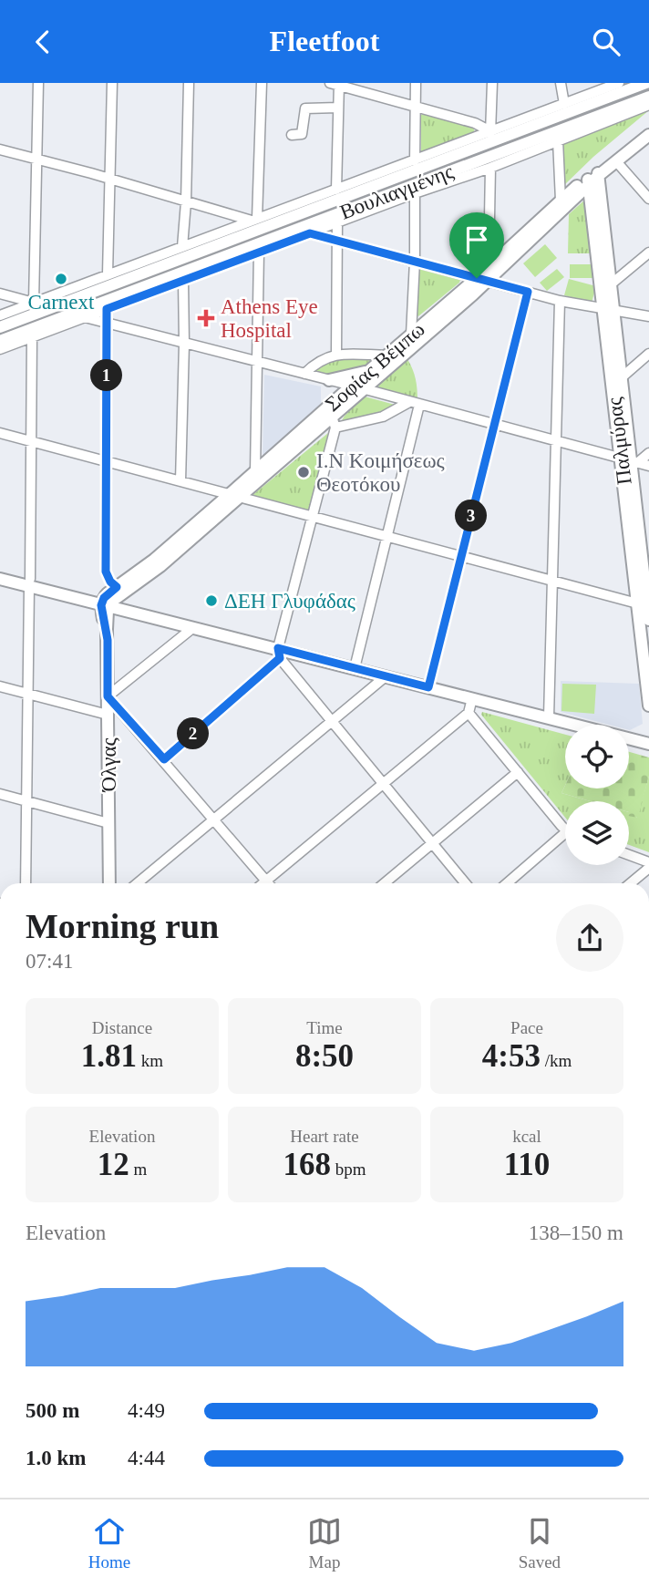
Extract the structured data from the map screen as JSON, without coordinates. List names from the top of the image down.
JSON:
{
  "streets": {
    "main road": [
      "Βουλιαγμένης",
      "Σοφίας Βέμπω",
      "Παλμύρας",
      "Όλγας"
    ]
  },
  "crossings": [
    ["Σοφίας Βέμπω", "Παλμύρας"],
    ["Σοφίας Βέμπω", "Όλγας"]
  ],
  "places": {
    "other": ["Carnext", "Ι.Ν Κοιμήσεως Θεοτόκου", "ΔΕΗ Γλυφάδας"],
    "health": ["Athens Eye Hospital"]
  },
  "page": {
    "header": "Fleetfoot",
    "pins": ["1", "3", "2"],
    "heading": ["Morning run", "07:41"],
    "stats": [
      ["Distance", "1.81 km"],
      ["Time", "8:50"],
      ["Pace", "4:53 /km"],
      ["Elevation", "12 m"],
      ["Heart rate", "168 bpm"],
      ["kcal", "110"]
    ],
    "chart": ["Elevation", "138–150 m"],
    "list": [
      {
        "name": "500 m",
        "note": "4:49"
      },
      {
        "name": "1.0 km",
        "note": "4:44"
      }
    ],
    "tabs": ["Home", "Map", "Saved"]
  }
}
